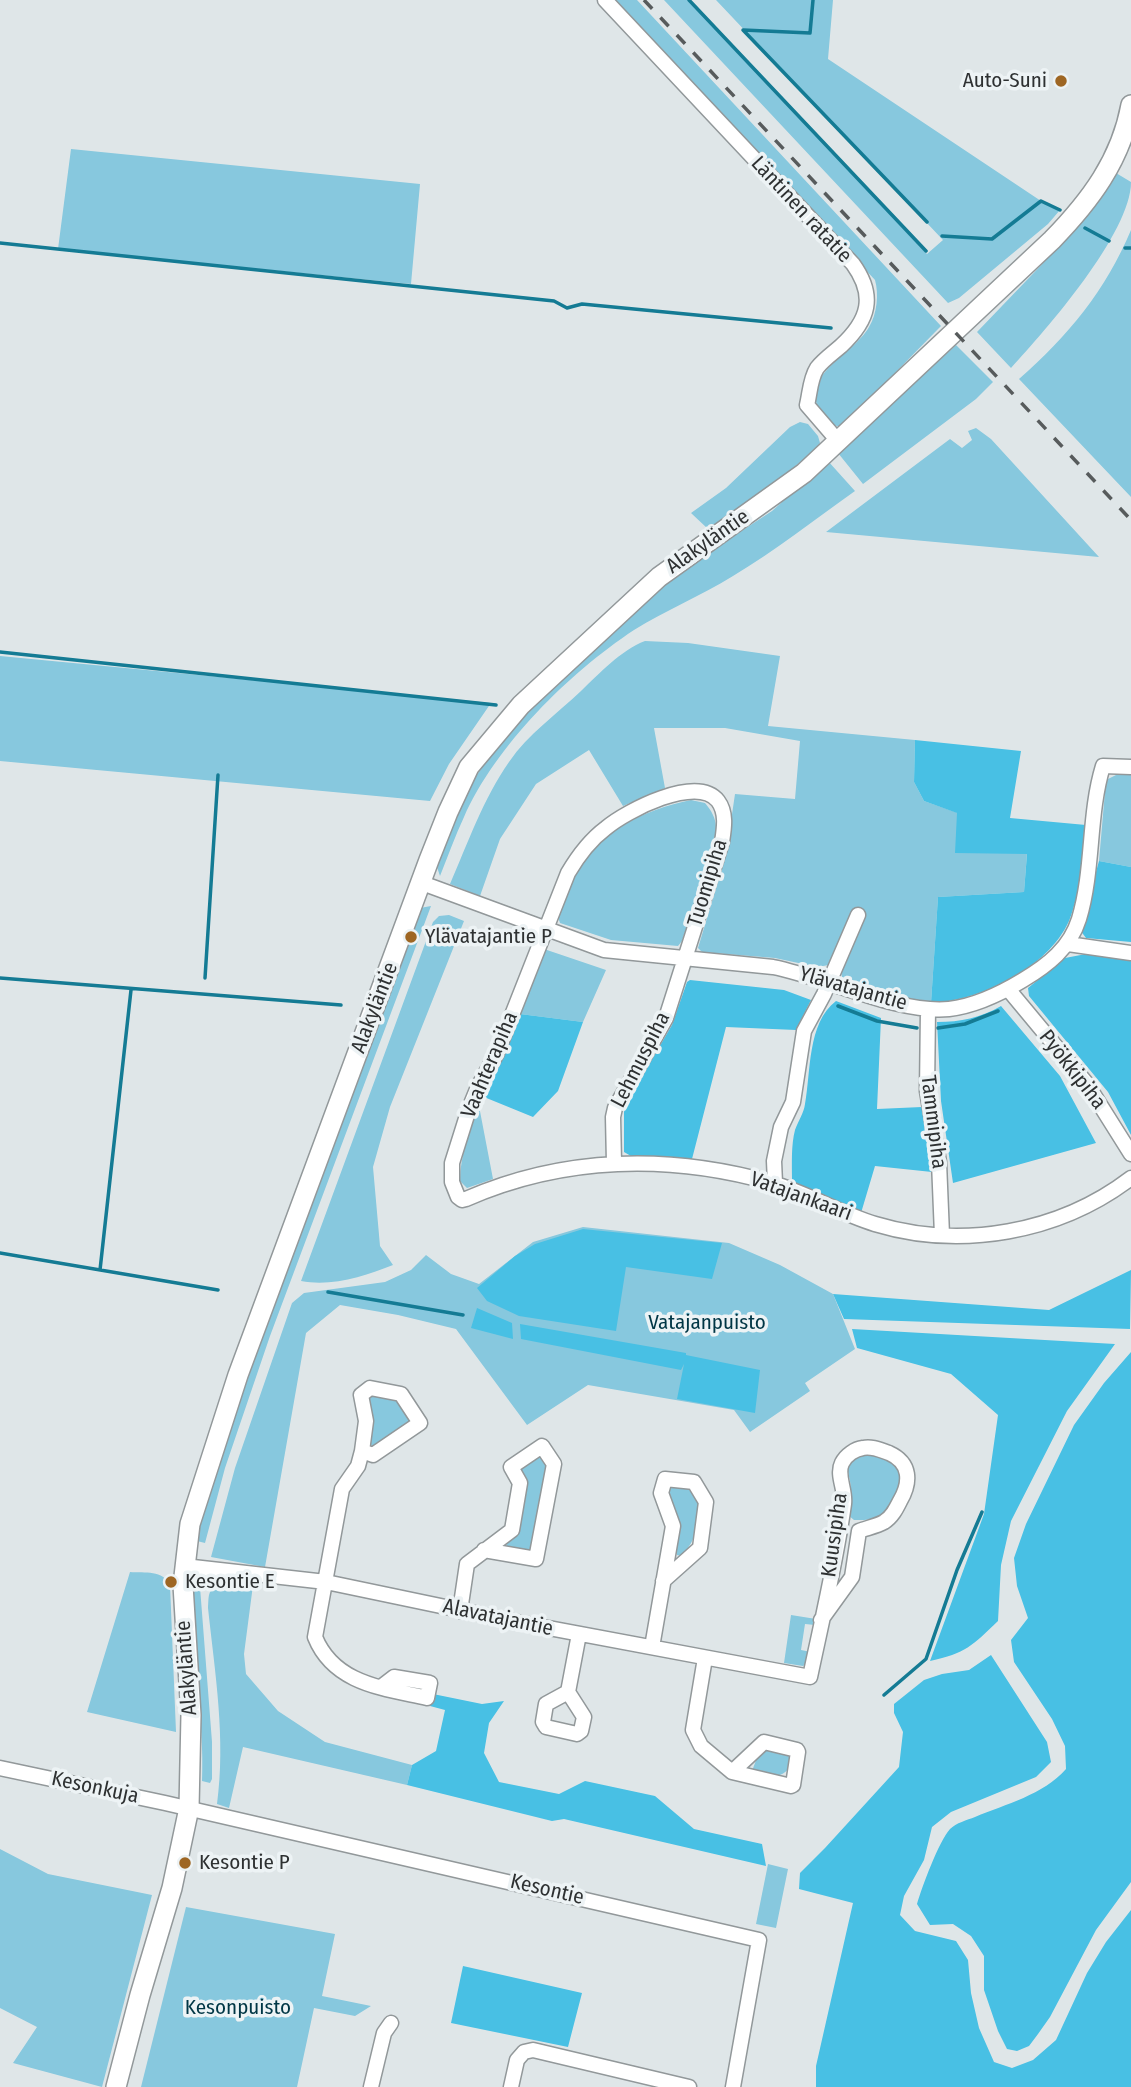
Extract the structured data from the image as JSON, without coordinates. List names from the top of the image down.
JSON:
{
  "streets": {
    "street": [
      "Läntinen ratatie",
      "Alakyläntie",
      "Tuomipiha",
      "Ylävatajantie",
      "Lehmuspiha",
      "Vaahterapiha",
      "Pyökkipiha",
      "Tammipiha",
      "Vatajankaari",
      "Kuusipiha",
      "Alavatajantie",
      "Kesonkuja",
      "Kesontie"
    ]
  },
  "crossings": [
    ["Läntinen ratatie", "Alakyläntie"],
    ["Alakyläntie", "Ylävatajantie"],
    ["Alakyläntie", "Alavatajantie"],
    ["Alakyläntie", "Kesonkuja"],
    ["Alakyläntie", "Kesontie"],
    ["Tuomipiha", "Ylävatajantie"],
    ["Tuomipiha", "Lehmuspiha"],
    ["Tuomipiha", "Vaahterapiha"],
    ["Ylävatajantie", "Lehmuspiha"],
    ["Ylävatajantie", "Vaahterapiha"],
    ["Ylävatajantie", "Pyökkipiha"],
    ["Ylävatajantie", "Tammipiha"],
    ["Lehmuspiha", "Vatajankaari"],
    ["Vaahterapiha", "Vatajankaari"],
    ["Tammipiha", "Vatajankaari"],
    ["Kuusipiha", "Alavatajantie"],
    ["Kesonkuja", "Kesontie"]
  ],
  "parks": ["Vatajanpuisto", "Kesonpuisto"],
  "places": [
    "Auto-Suni",
    "Ylävatajantie P",
    "Kesontie E",
    "Kesontie P"
  ]
}
